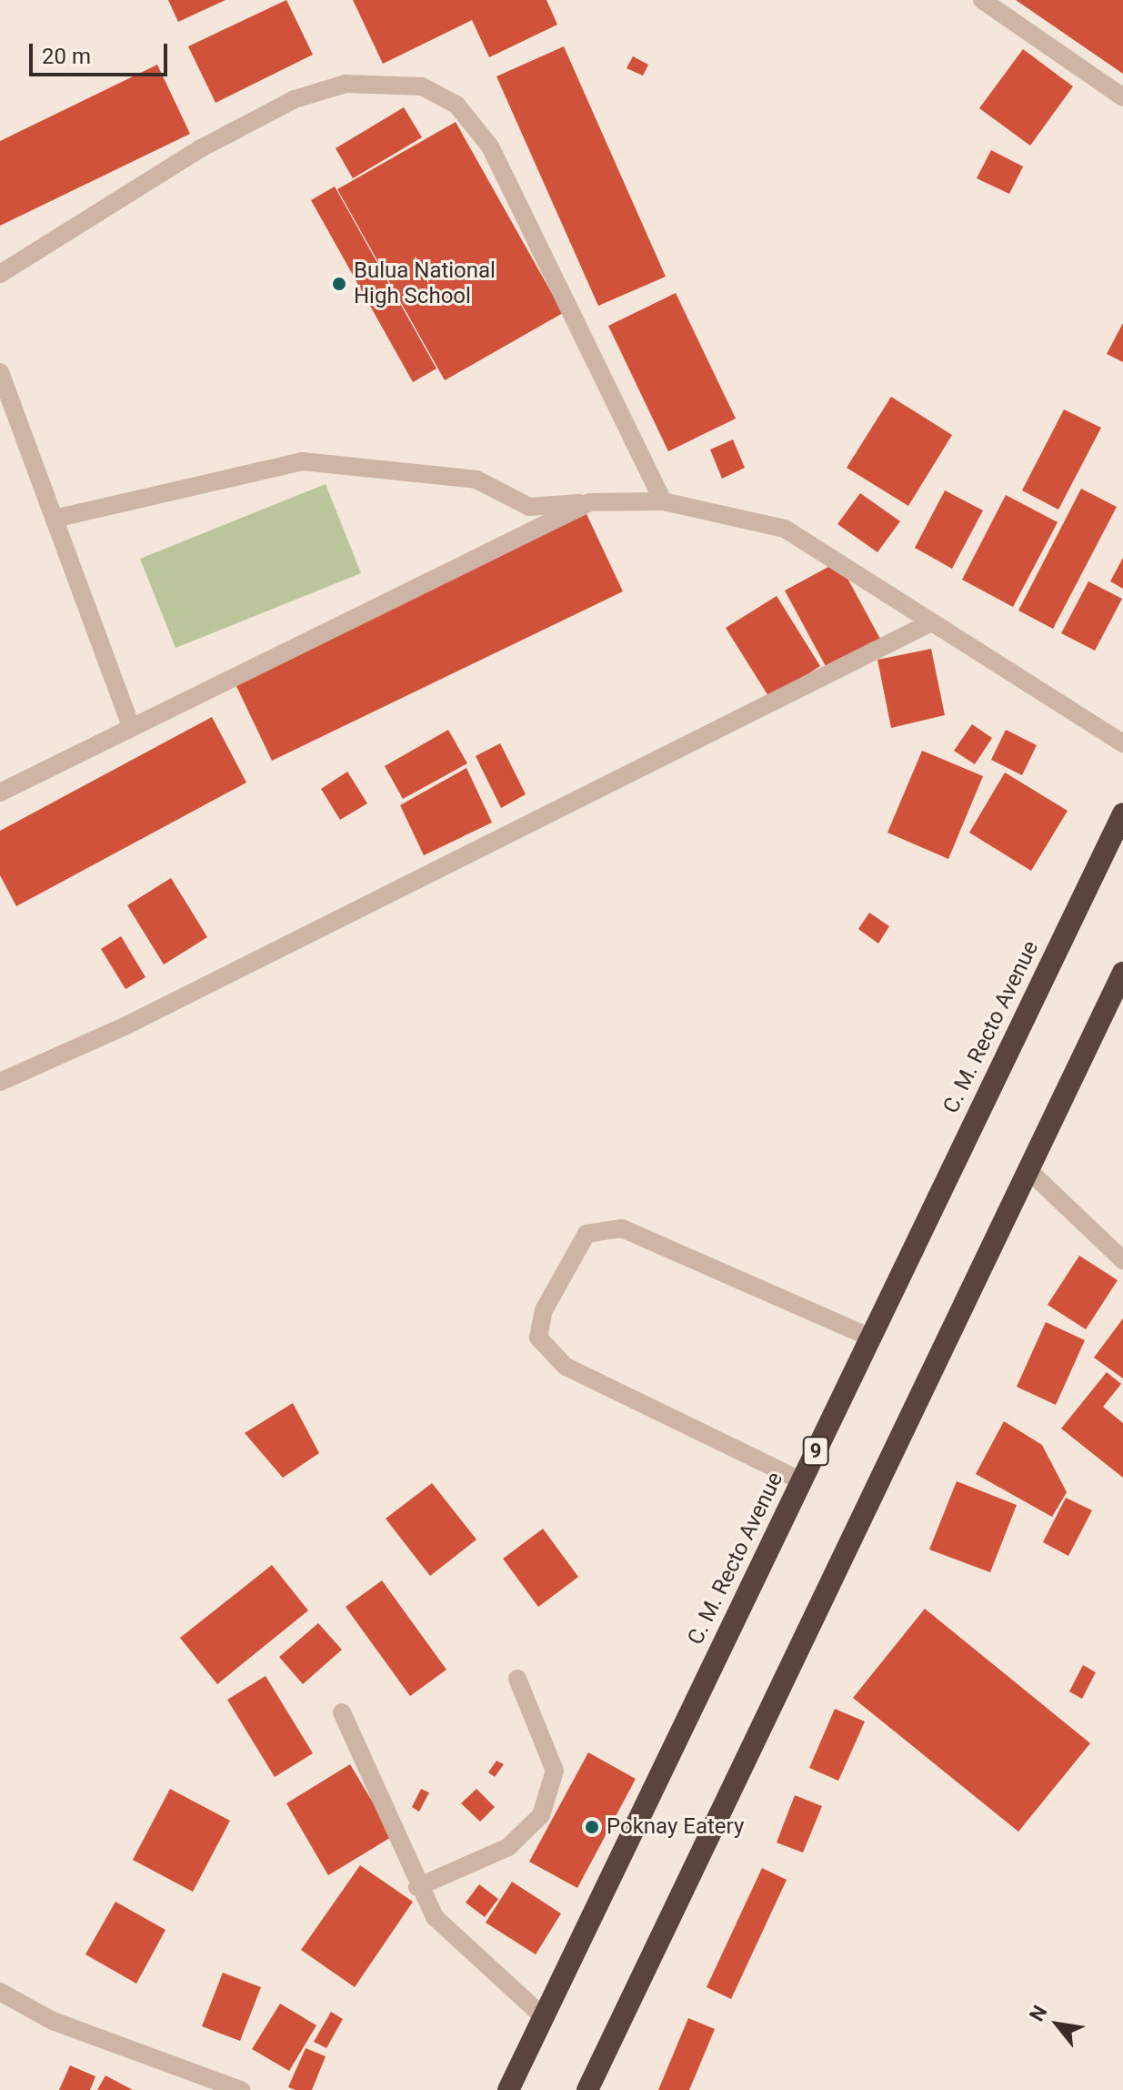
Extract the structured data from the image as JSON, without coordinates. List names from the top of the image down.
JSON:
{
  "streets": {
    "highway": ["C. M. Recto Avenue", "9"]
  },
  "places": ["Bulua National High School", "Poknay Eatery"],
  "scale_bar": "20 m",
  "north": "top left"
}
